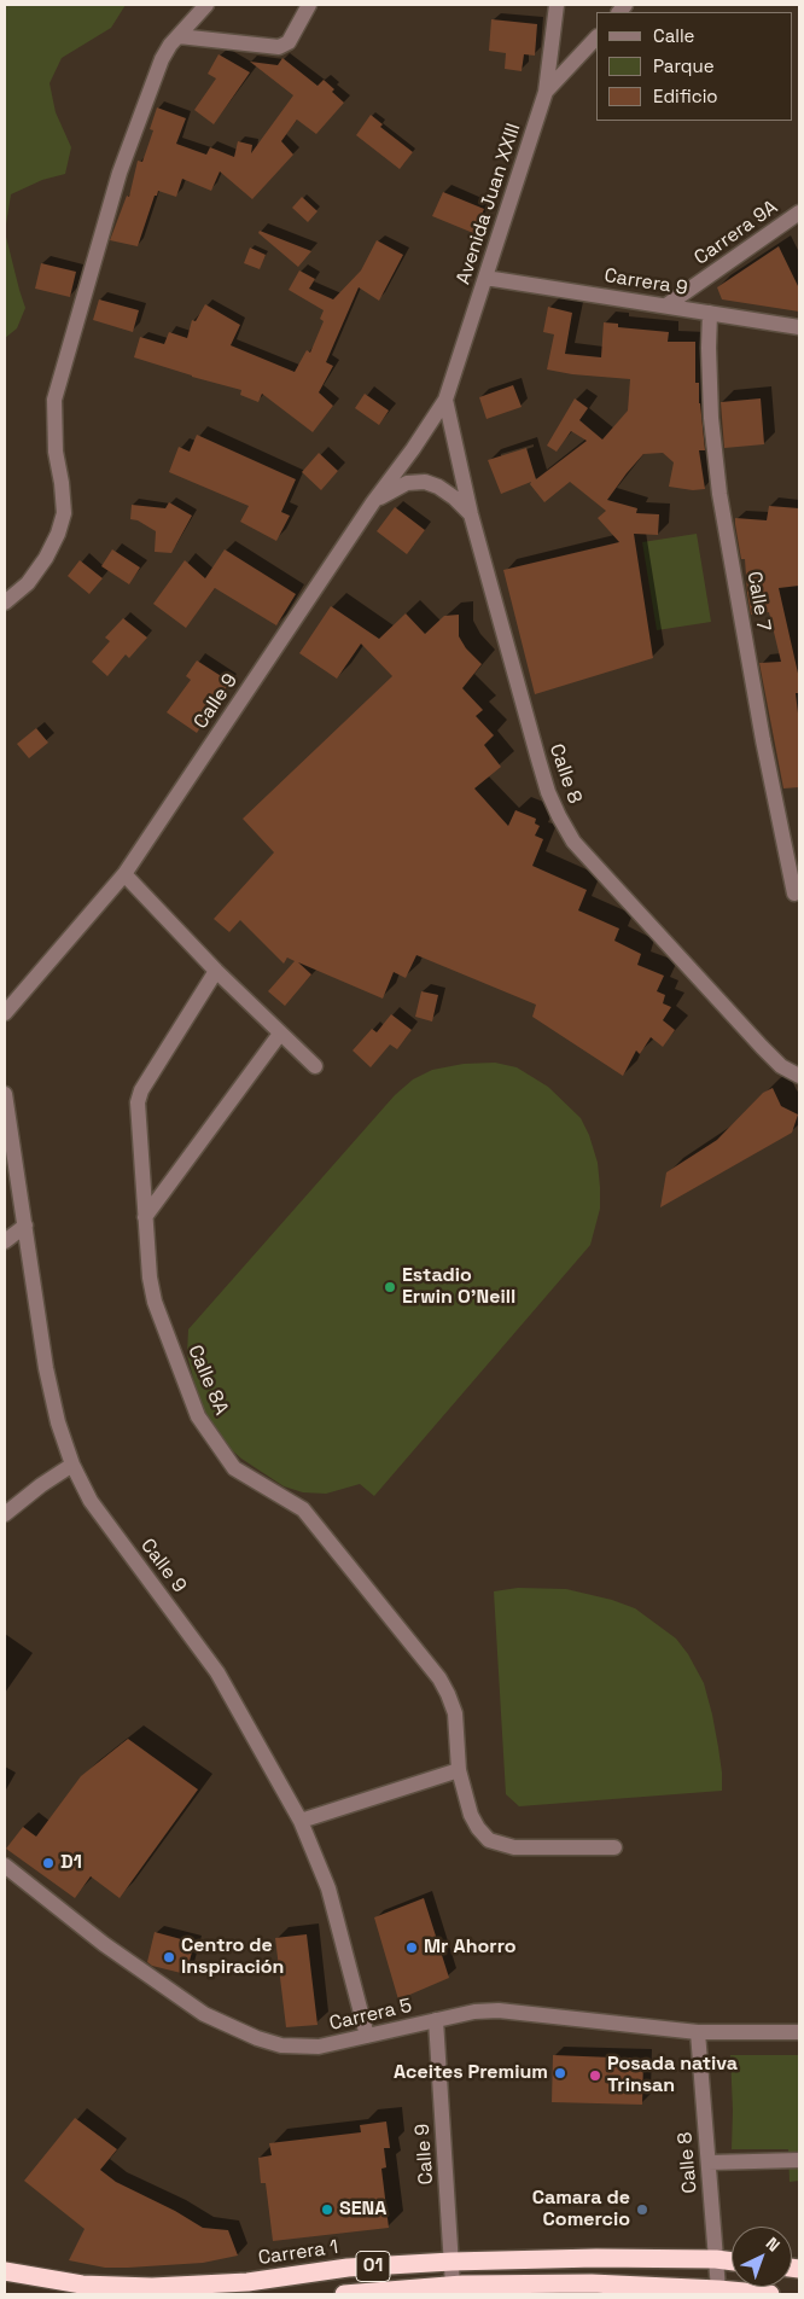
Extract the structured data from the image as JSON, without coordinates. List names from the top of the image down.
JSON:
{
  "streets": {
    "highway": ["Carrera 1", "01"],
    "street": [
      "Avenida Juan XXIII",
      "Carrera 9A",
      "Carrera 9",
      "Calle 7",
      "Calle 9",
      "Calle 8",
      "Calle 8A",
      "Carrera 5"
    ]
  },
  "crossings": [
    ["Avenida Juan XXIII", "Carrera 9"],
    ["Avenida Juan XXIII", "Calle 9"],
    ["Avenida Juan XXIII", "Calle 8"],
    ["Carrera 9A", "Carrera 9"],
    ["Carrera 9", "Calle 7"],
    ["Calle 9", "Calle 8"],
    ["Calle 9", "Carrera 5"],
    ["Calle 9", "Carrera 1"],
    ["Calle 9", "01"],
    ["Calle 8", "Carrera 5"],
    ["Calle 8", "Carrera 1"],
    ["Calle 8", "01"]
  ],
  "places": [
    "Estadio Erwin O'Neill",
    "D1",
    "Mr Ahorro",
    "Centro de Inspiración",
    "Aceites Premium",
    "Posada nativa Trinsan",
    "SENA",
    "Camara de Comercio"
  ],
  "legend": ["Calle", "Parque", "Edificio"],
  "north": "top right"
}
